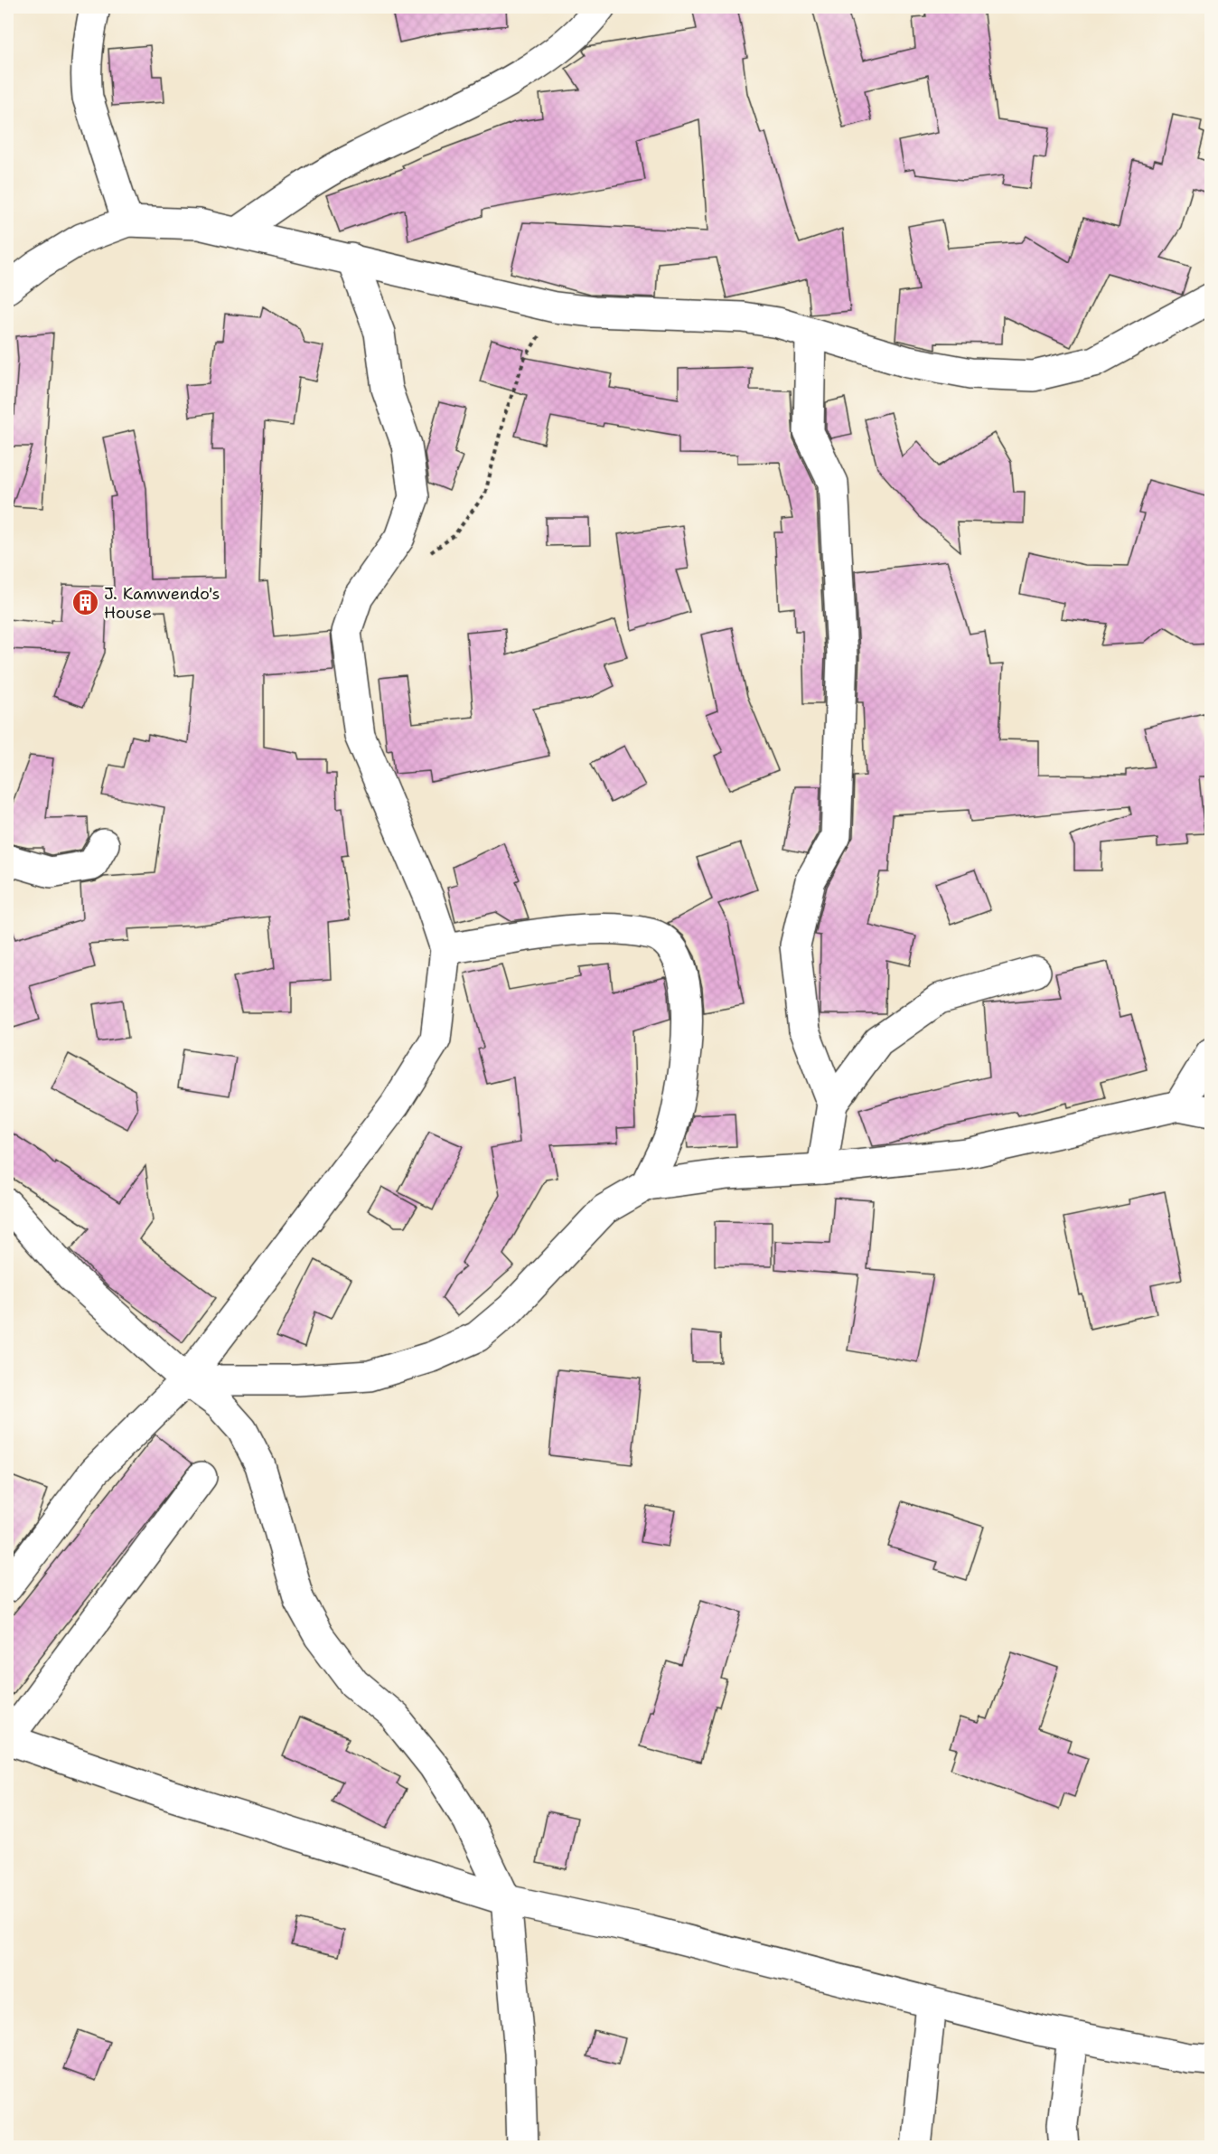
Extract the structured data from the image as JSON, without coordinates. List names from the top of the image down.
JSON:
{
  "places": {
    "building": ["J. Kamwendo's House"]
  }
}
